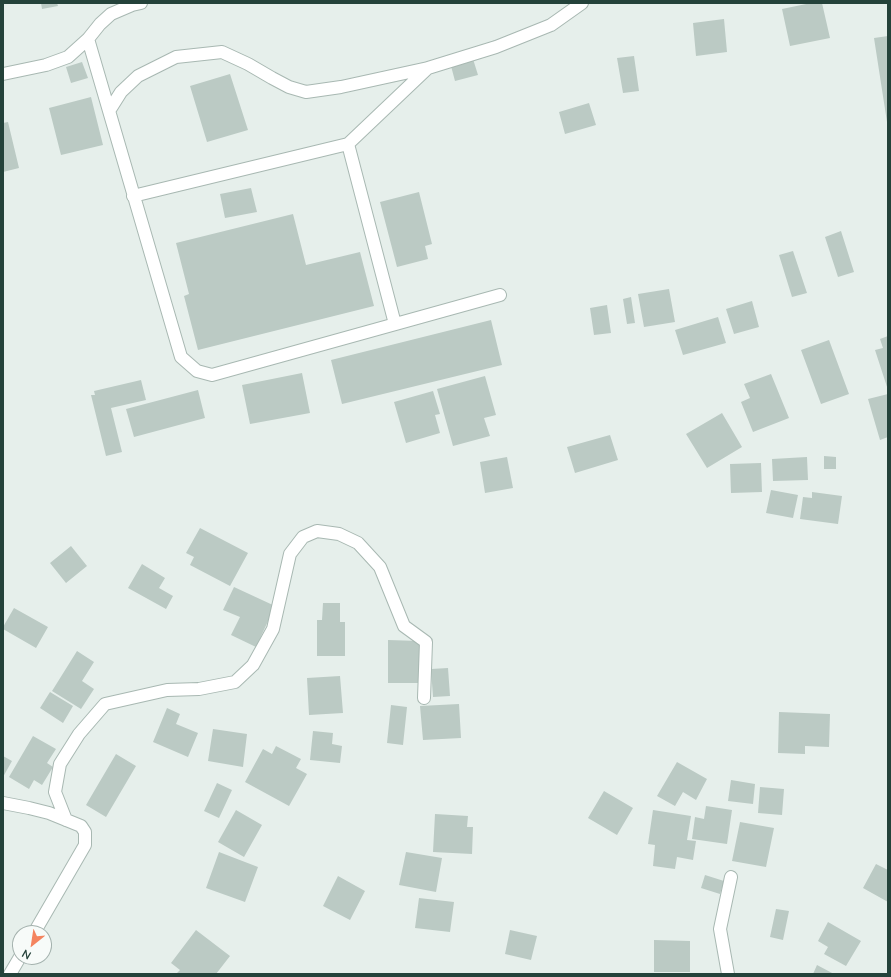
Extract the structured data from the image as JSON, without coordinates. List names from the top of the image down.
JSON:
{
  "north": "bottom left"
}
